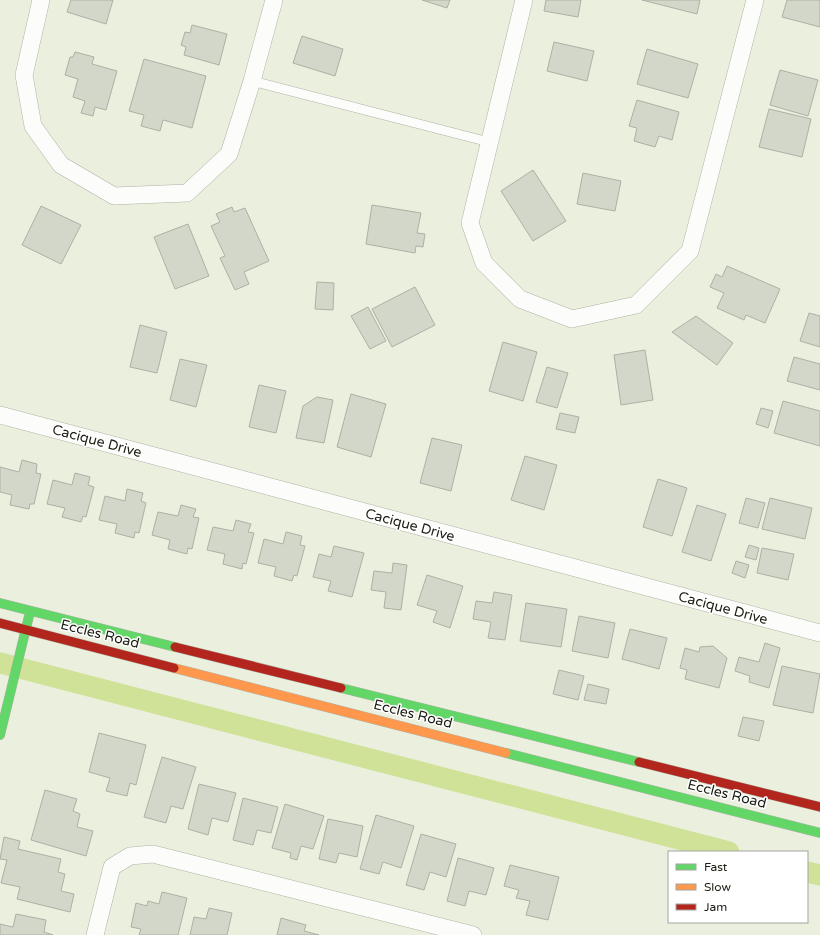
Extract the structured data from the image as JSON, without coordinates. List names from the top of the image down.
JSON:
{
  "streets": {
    "street": ["Cacique Drive", "Eccles Road"]
  },
  "legend": ["Fast", "Slow", "Jam"]
}
